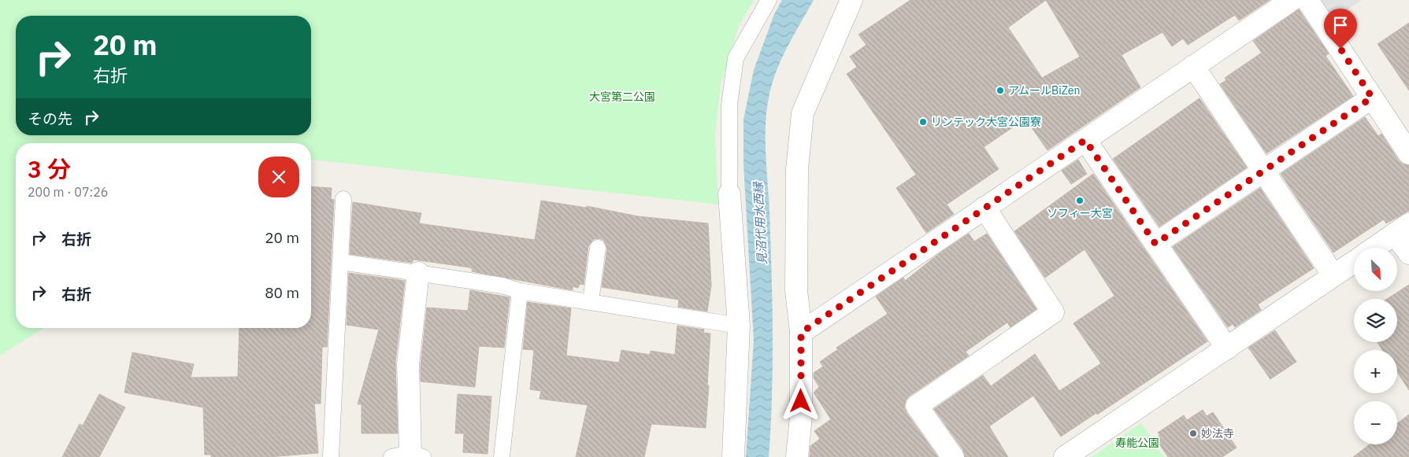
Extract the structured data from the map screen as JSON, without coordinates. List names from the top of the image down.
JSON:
{
  "water": ["見沼代用水西縁"],
  "parks": ["大宮第二公園", "寿能公園"],
  "places": [
    "アムールBiZen",
    "リンテック大宮公園寮",
    "ソフィー大宮",
    "妙法寺"
  ],
  "north": "bottom right",
  "page": {
    "turn": ["20 m", "右折"],
    "then": "その先",
    "heading": ["3 分", "200 m · 07:26"],
    "list": [
      {
        "name": "右折",
        "value": "20 m"
      },
      {
        "name": "右折",
        "value": "80 m"
      }
    ],
    "map_buttons": ["+", "−"]
  }
}
